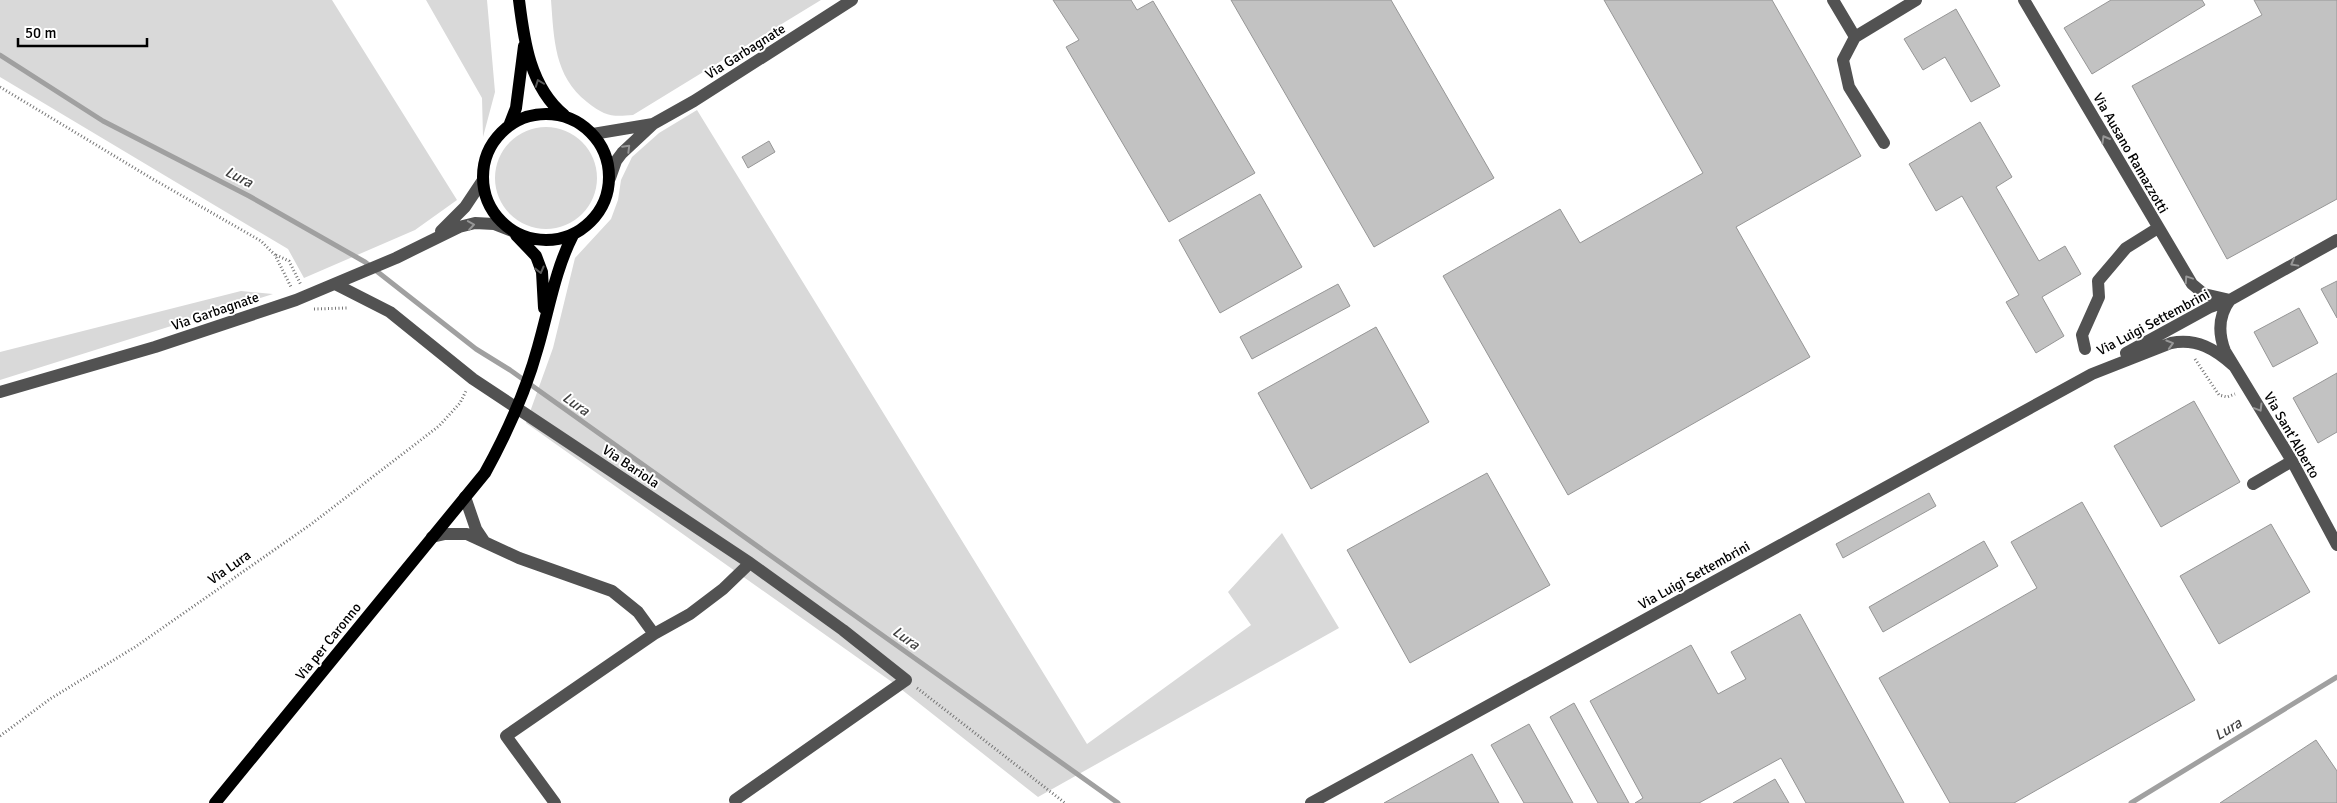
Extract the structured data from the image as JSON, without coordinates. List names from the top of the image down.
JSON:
{
  "streets": {
    "main road": ["Via per Caronno"],
    "street": [
      "Via Garbagnate",
      "Via Ausano Ramazzotti",
      "Via Luigi Settembrini",
      "Via Sant'Alberto",
      "Via Bariola"
    ],
    "path": ["Via Lura"]
  },
  "crossings": [
    ["Via Garbagnate", "Via Bariola"],
    ["Via Ausano Ramazzotti", "Via Luigi Settembrini"],
    ["Via Luigi Settembrini", "Via Sant'Alberto"]
  ],
  "one_way": ["Via Ausano Ramazzotti", "Via Sant'Alberto"],
  "water": ["Lura"],
  "scale_bar": "50 m"
}
